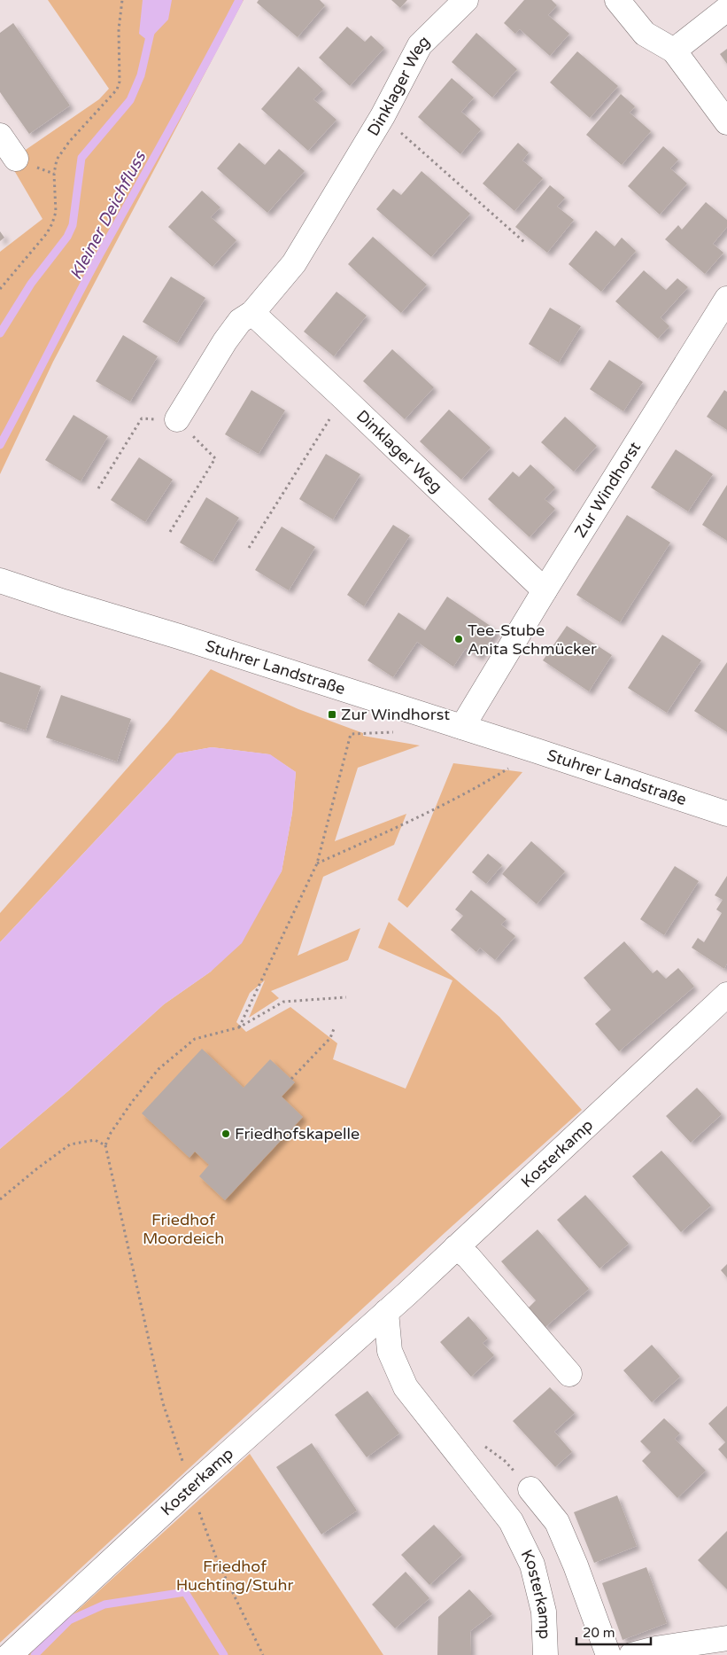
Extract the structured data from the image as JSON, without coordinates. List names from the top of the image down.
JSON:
{
  "streets": {
    "street": [
      "Dinklager Weg",
      "Zur Windhorst",
      "Stuhrer Landstraße",
      "Kosterkamp"
    ]
  },
  "crossings": [
    ["Dinklager Weg", "Zur Windhorst"],
    ["Zur Windhorst", "Stuhrer Landstraße"]
  ],
  "water": ["Kleiner Deichfluss"],
  "parks": ["Friedhof Moordeich", "Friedhof Huchting/Stuhr"],
  "places": {
    "other": ["Tee-Stube Anita Schmücker", "Friedhofskapelle"],
    "transit": ["Zur Windhorst"]
  },
  "scale_bar": "20 m"
}
